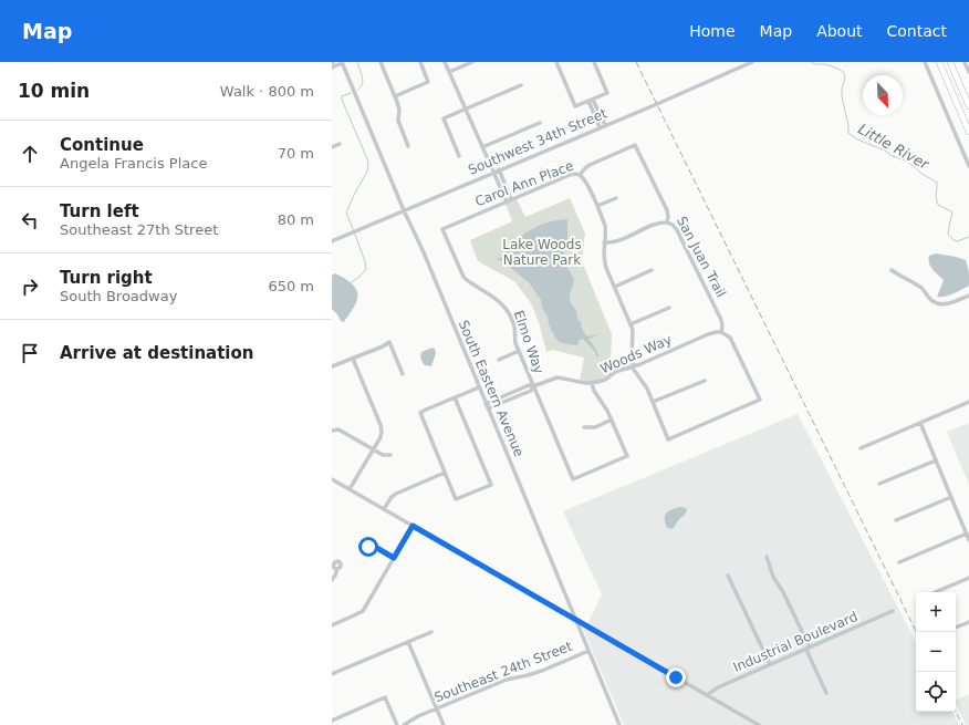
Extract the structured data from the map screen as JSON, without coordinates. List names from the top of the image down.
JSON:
{
  "streets": {
    "street": [
      "Southwest 34th Street",
      "Carol Ann Place",
      "San Juan Trail",
      "Elmo Way",
      "Woods Way",
      "South Eastern Avenue",
      "Industrial Boulevard",
      "Southeast 24th Street"
    ]
  },
  "crossings": [
    ["Southwest 34th Street", "South Eastern Avenue"],
    ["Carol Ann Place", "San Juan Trail"],
    ["Carol Ann Place", "Elmo Way"],
    ["San Juan Trail", "Woods Way"],
    ["Elmo Way", "Woods Way"],
    ["Woods Way", "South Eastern Avenue"],
    ["South Eastern Avenue", "Southeast 24th Street"]
  ],
  "water": ["Little River"],
  "parks": ["Lake Woods Nature Park"],
  "north": "bottom right",
  "page": {
    "header": "Map",
    "nav": [
      "Home",
      "Map",
      "About",
      "Contact"
    ],
    "heading": ["10 min", "Walk · 800 m"],
    "list": [
      ["Continue", "Angela Francis Place", "70 m"],
      ["Turn left", "Southeast 27th Street", "80 m"],
      ["Turn right", "South Broadway", "650 m"],
      "Arrive at destination"
    ],
    "map_buttons": ["+", "−"]
  }
}
